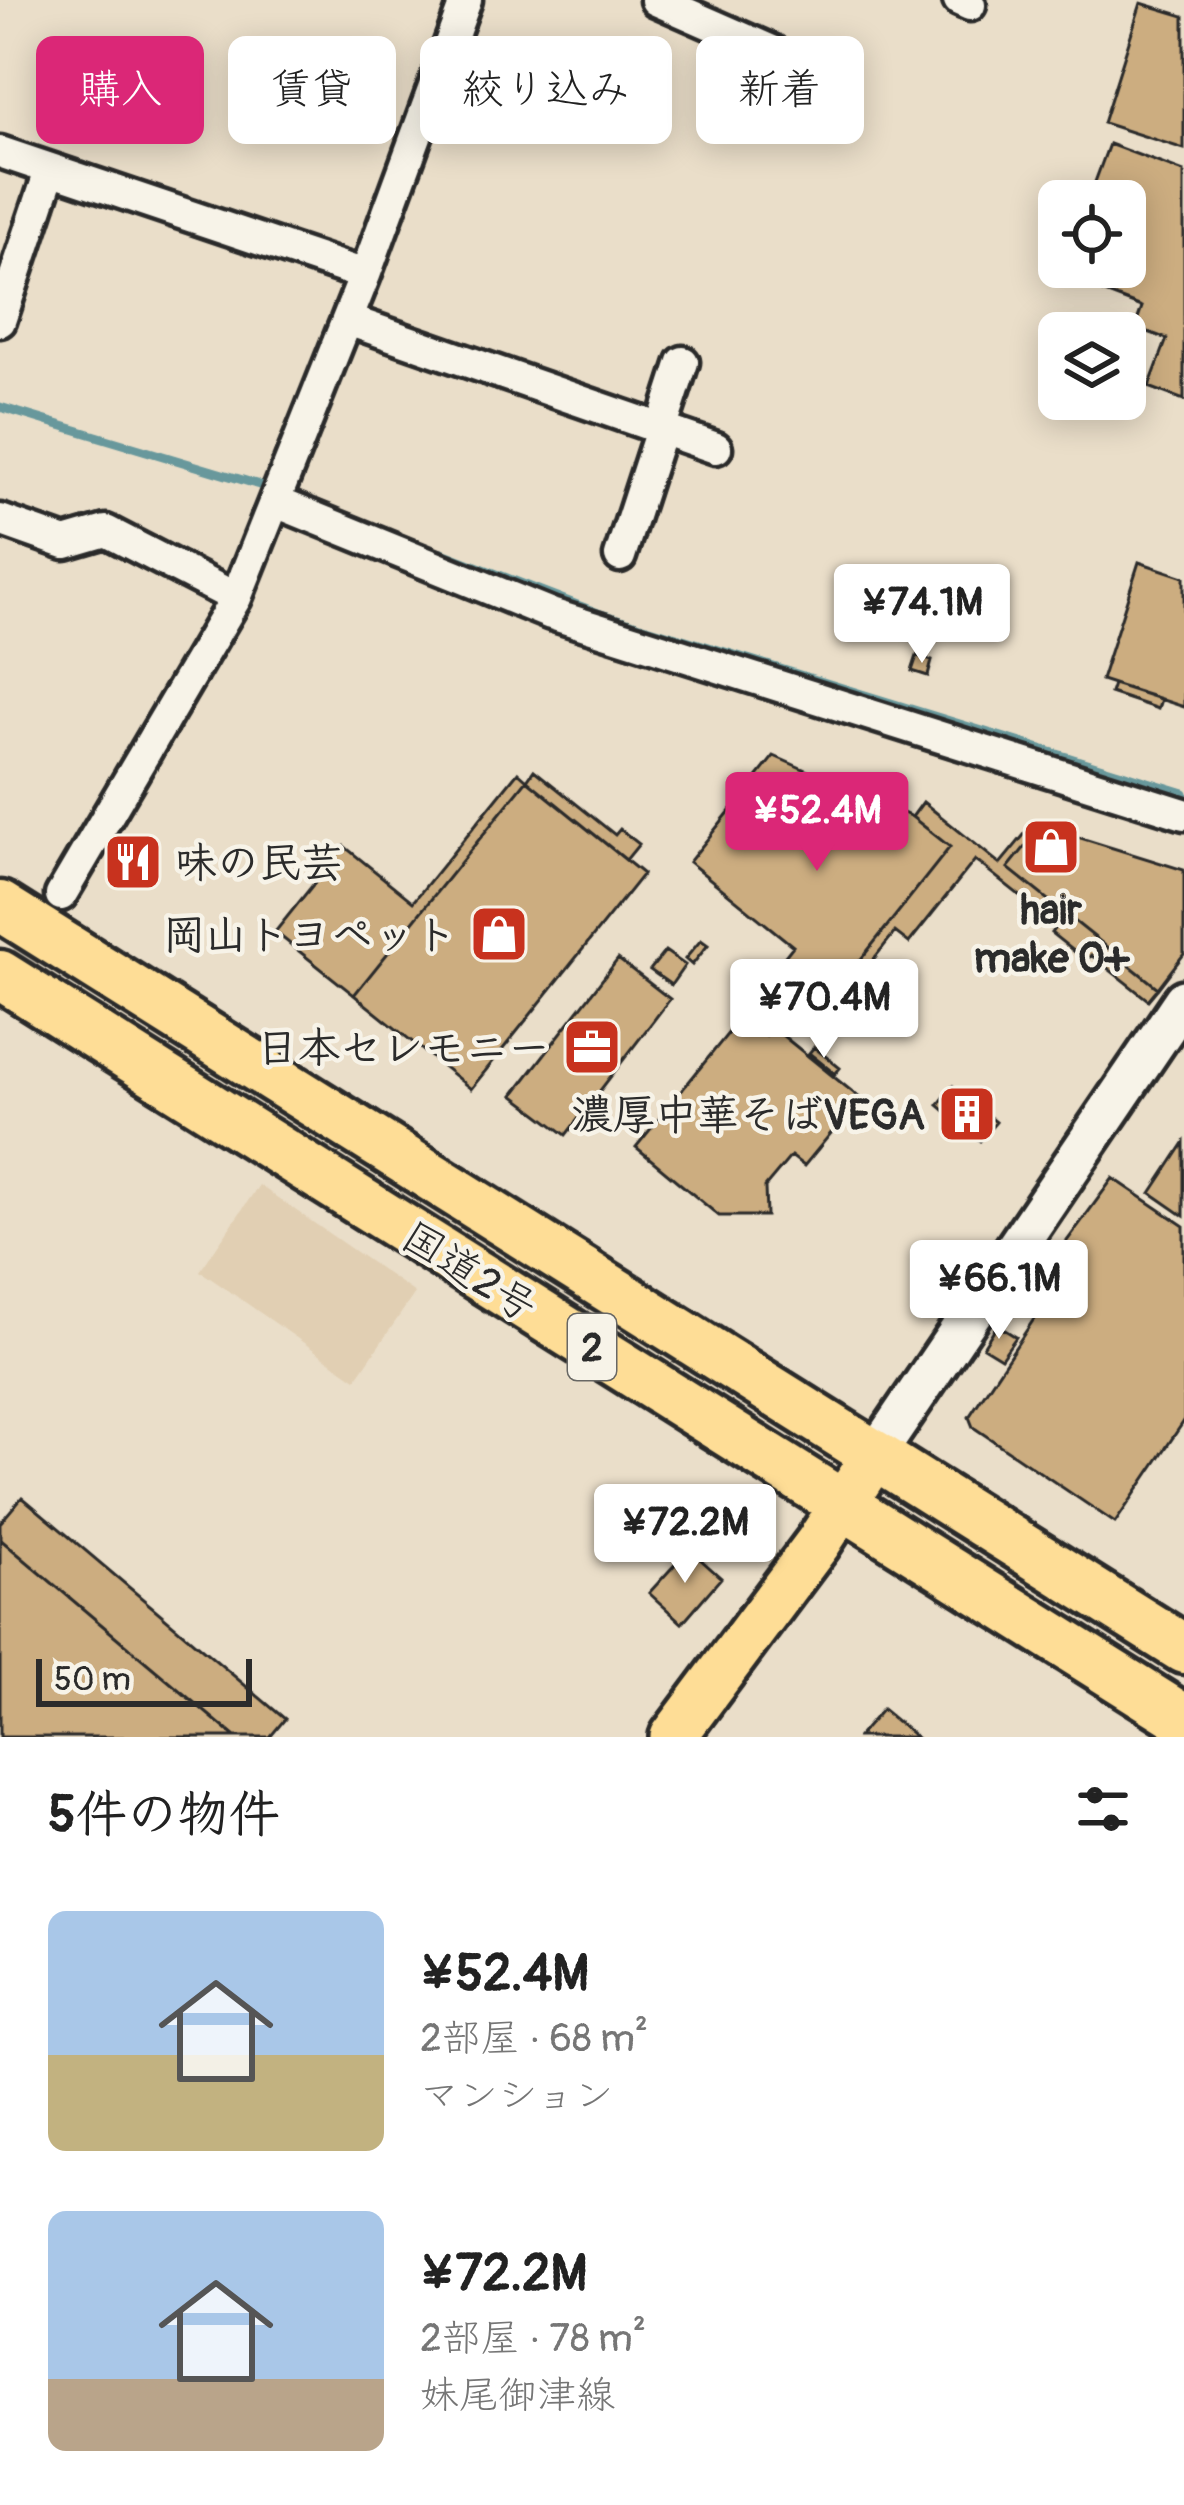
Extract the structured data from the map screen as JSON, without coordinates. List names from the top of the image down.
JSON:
{
  "streets": {
    "highway": ["国道2号", "2"]
  },
  "places": {
    "shop": ["hair make O+", "岡山トヨペット"],
    "restaurant": ["味の民芸"],
    "office": ["日本セレモニー"],
    "building": ["濃厚中華そばVEGA"]
  },
  "scale_bar": "50 m",
  "page": {
    "chip": [
      "購入",
      "賃貸",
      "絞り込み",
      "新着"
    ],
    "price": [
      "¥74.1M",
      "¥52.4M",
      "¥70.4M",
      "¥66.1M",
      "¥72.2M"
    ],
    "scale": "50 m",
    "heading": "5件の物件",
    "list": [
      {
        "name": "¥52.4M",
        "note": "2部屋 · 68 m² · マンション"
      },
      {
        "name": "¥72.2M",
        "note": "2部屋 · 78 m² · 妹尾御津線"
      }
    ]
  }
}
